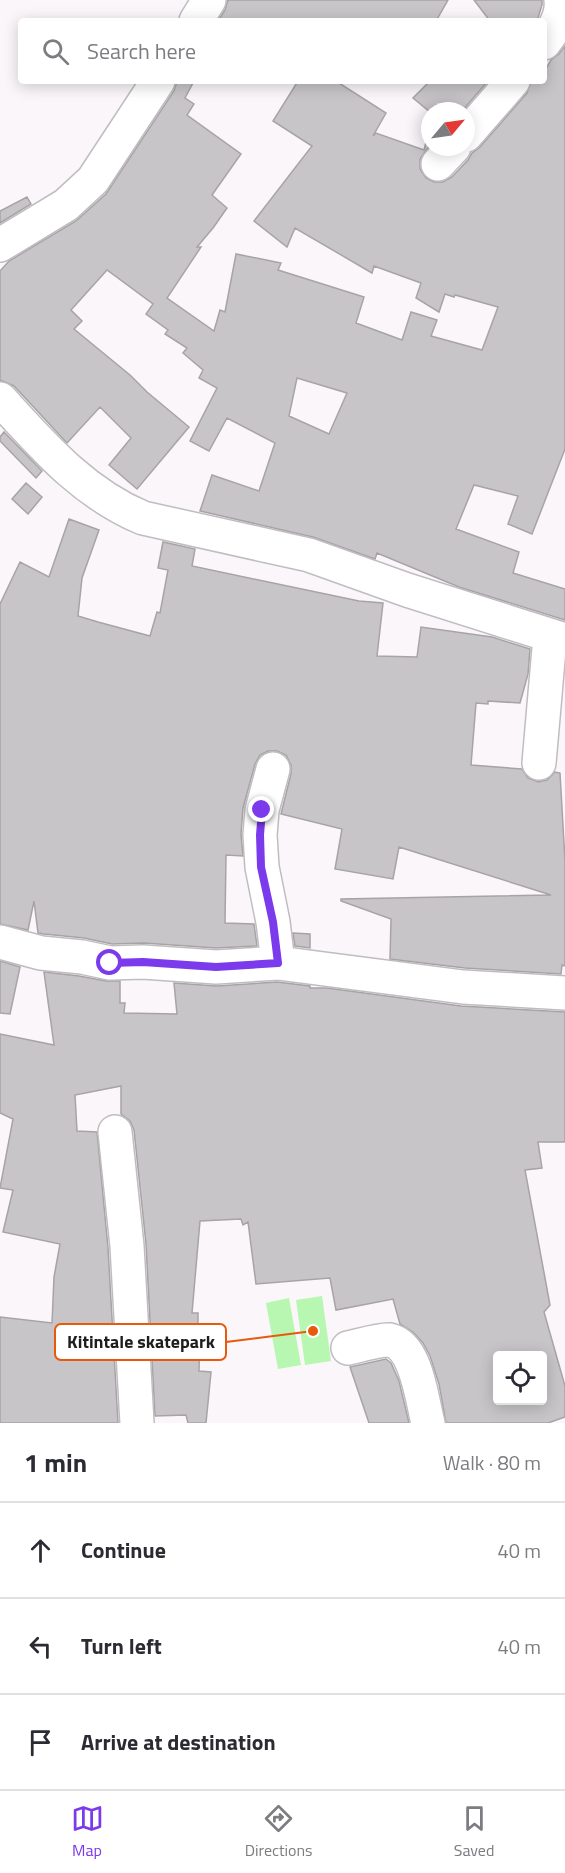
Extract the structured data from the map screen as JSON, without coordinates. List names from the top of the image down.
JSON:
{
  "places": ["Kitintale skatepark"],
  "north": "top right",
  "page": {
    "search": "Search here",
    "heading": ["1 min", "Walk · 80 m"],
    "list": [
      ["Continue", "40 m"],
      ["Turn left", "40 m"],
      "Arrive at destination"
    ],
    "nav": ["Map", "Directions", "Saved"]
  }
}
